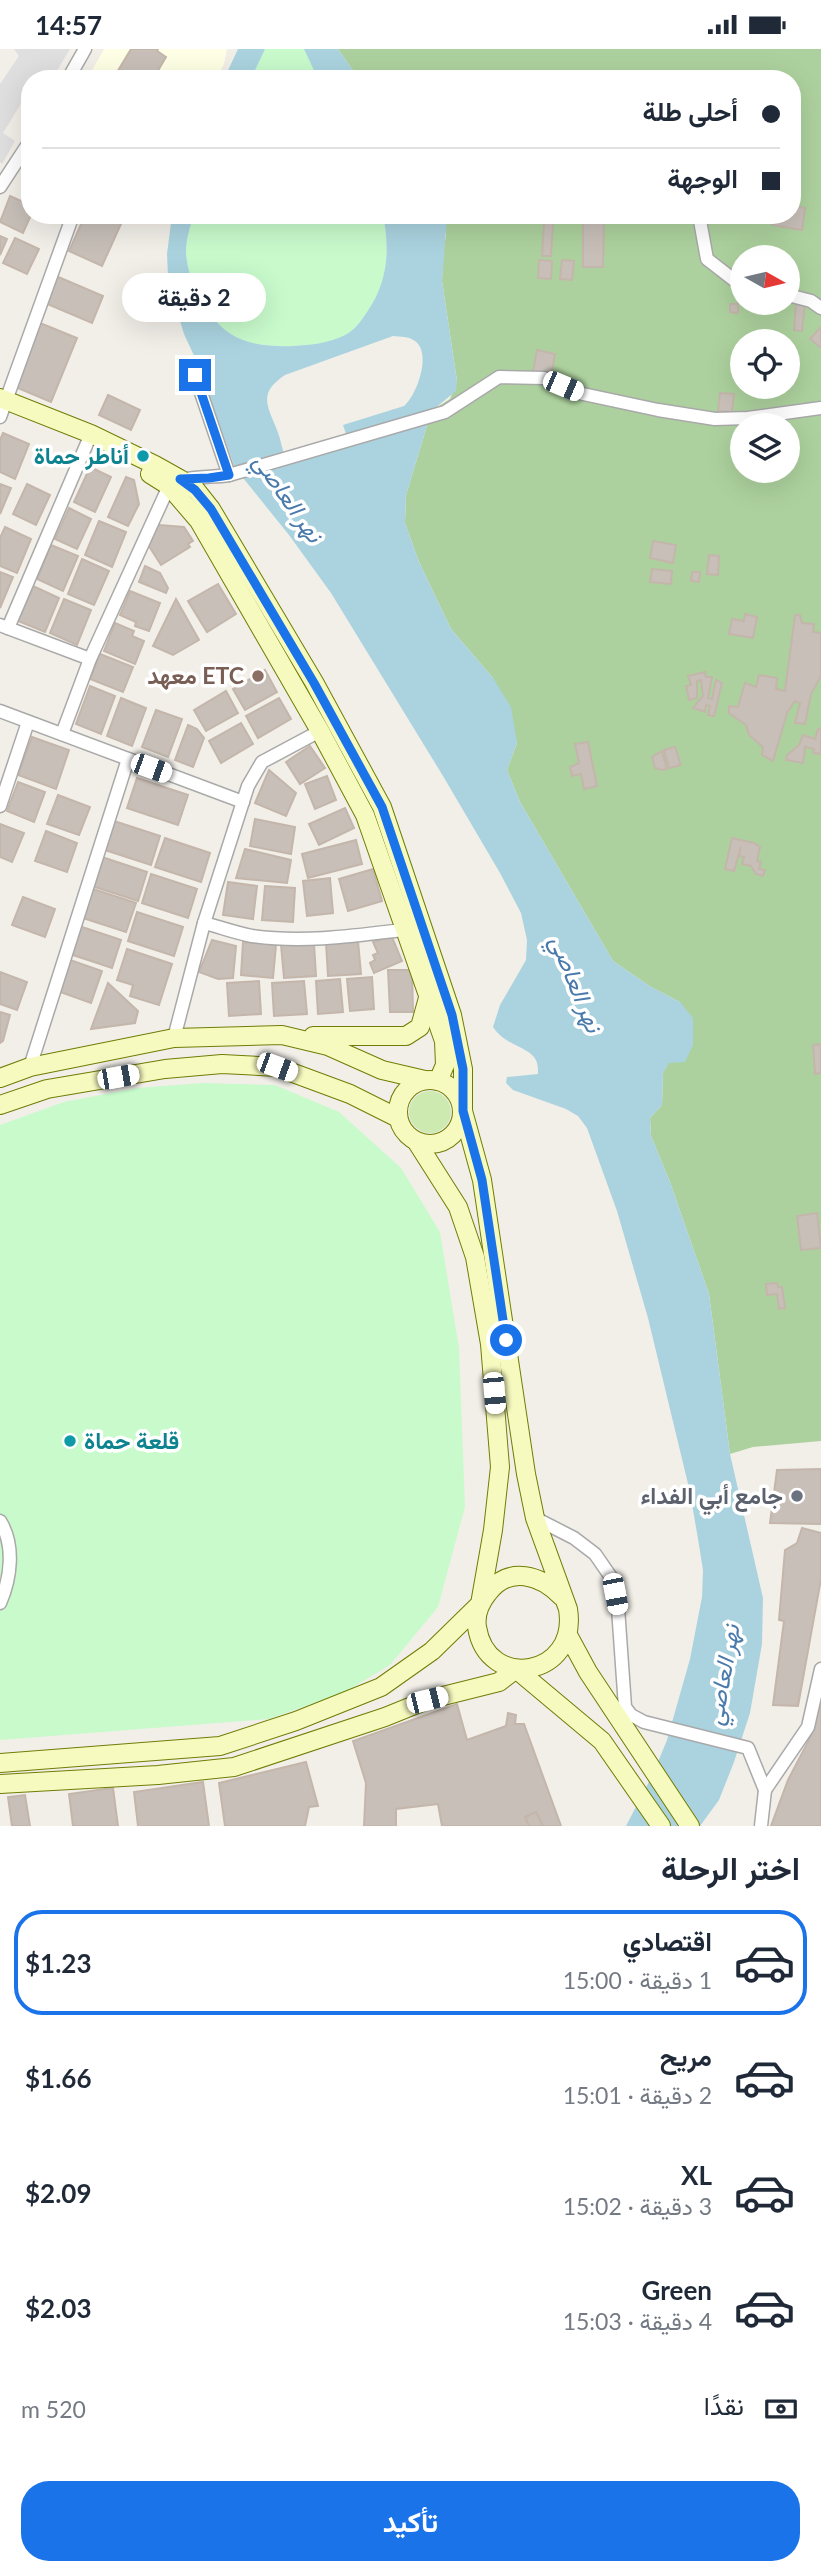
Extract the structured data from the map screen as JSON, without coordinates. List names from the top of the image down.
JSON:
{
  "water": ["نهر العاصي"],
  "places": [
    "أناطر حماة",
    "معهد ETC",
    "قلعة حماة",
    "جامع أبي الفداء"
  ],
  "north": "right",
  "page": {
    "status": "14:57",
    "banner": ["أحلى طلة", "الوجهة"],
    "bubble": "2 دقيقة",
    "heading": "اختر الرحلة",
    "list": [
      {
        "name": "اقتصادي",
        "note": "1 دقيقة · 15:00",
        "value": "$1.23"
      },
      {
        "name": "مريح",
        "note": "2 دقيقة · 15:01",
        "value": "$1.66"
      },
      {
        "name": "XL",
        "note": "3 دقيقة · 15:02",
        "value": "$2.09"
      },
      {
        "name": "Green",
        "note": "4 دقيقة · 15:03",
        "value": "$2.03"
      }
    ],
    "pay": ["نقدًا", "520 m"],
    "buttons": "تأكيد"
  }
}
